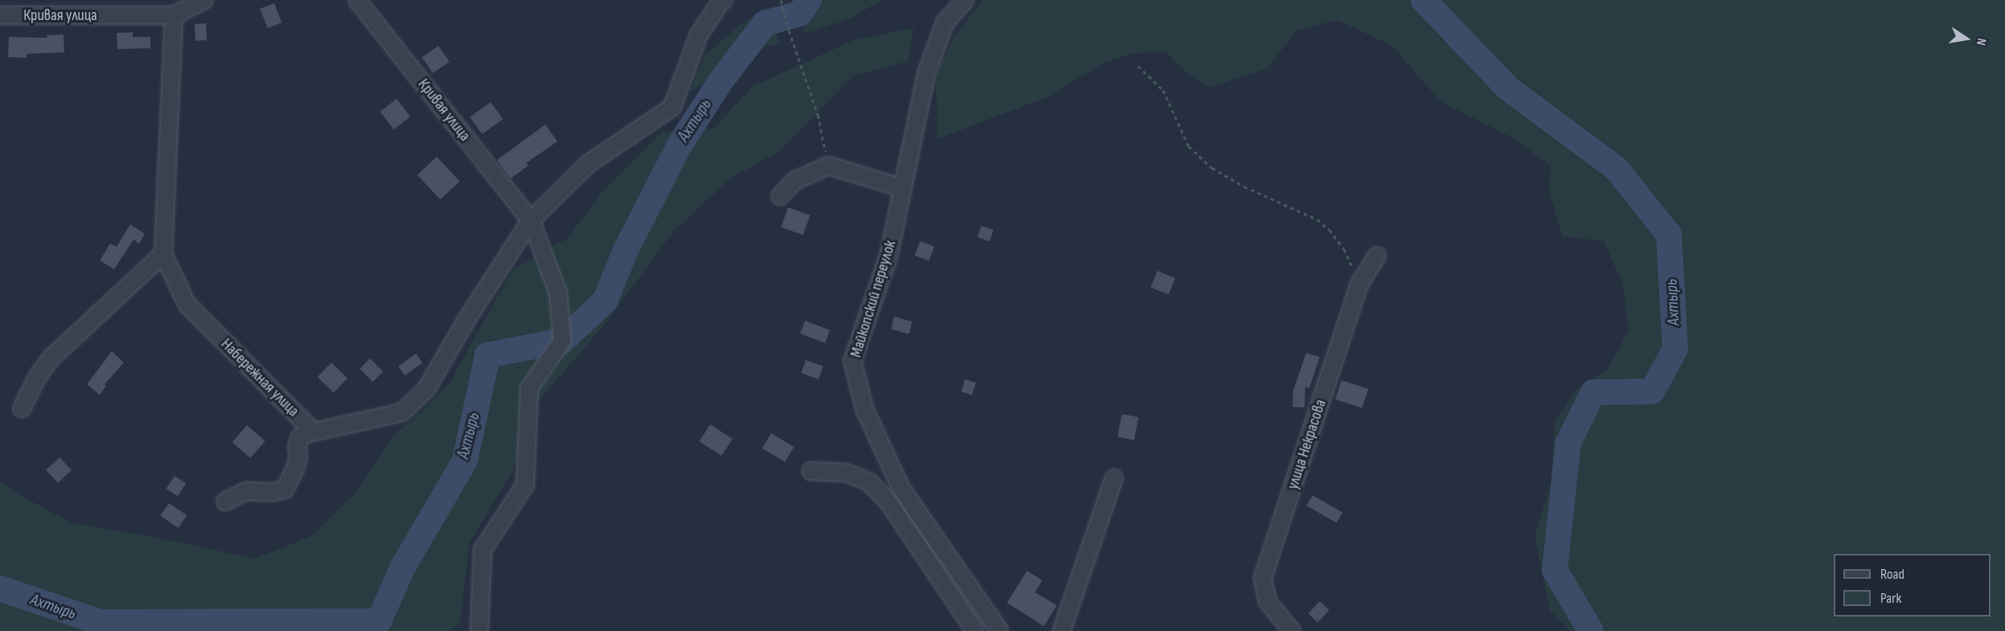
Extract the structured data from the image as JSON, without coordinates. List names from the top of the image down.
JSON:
{
  "streets": {
    "street": [
      "Кривая улица",
      "Майкопский переулок",
      "Набережная улица",
      "улица Некрасова"
    ]
  },
  "crossings": [
    ["Кривая улица", "Набережная улица"]
  ],
  "water": ["Ахтырь"],
  "legend": ["Road", "Park"],
  "north": "right"
}
